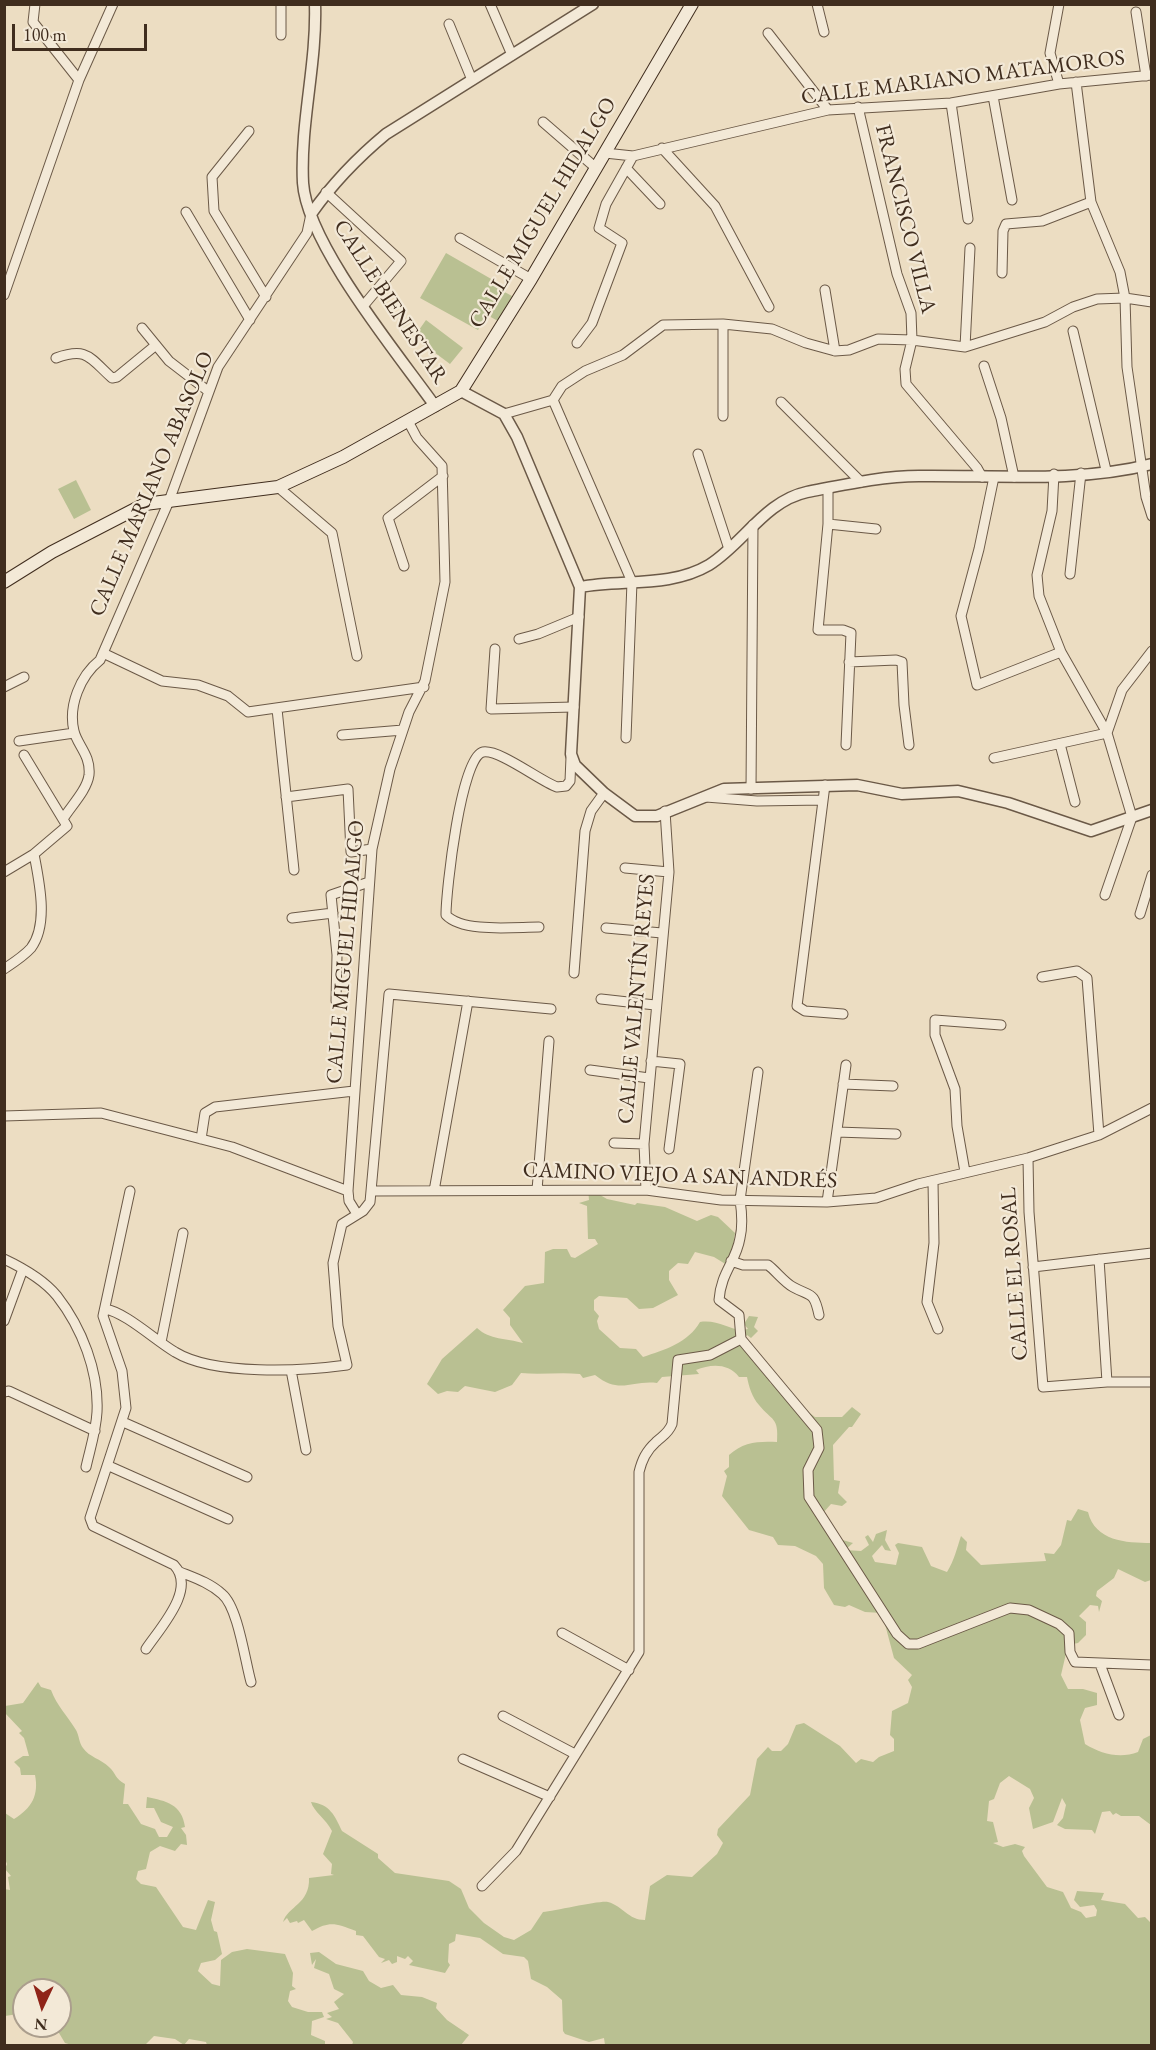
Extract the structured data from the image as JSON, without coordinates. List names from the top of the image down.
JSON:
{
  "streets": {
    "main road": ["CALLE MIGUEL HIDALGO"],
    "street": [
      "CALLE MARIANO MATAMOROS",
      "FRANCISCO VILLA",
      "CALLE BIENESTAR",
      "CALLE MARIANO ABASOLO",
      "CALLE VALENTÍN REYES",
      "CAMINO VIEJO A SAN ANDRÉS",
      "CALLE EL ROSAL"
    ]
  },
  "crossings": [
    ["CALLE MARIANO MATAMOROS", "CALLE MIGUEL HIDALGO"],
    ["CALLE MARIANO MATAMOROS", "FRANCISCO VILLA"],
    ["CALLE MIGUEL HIDALGO", "CALLE BIENESTAR"],
    ["CALLE MIGUEL HIDALGO", "CALLE MARIANO ABASOLO"],
    ["CALLE BIENESTAR", "CALLE MARIANO ABASOLO"],
    ["CALLE VALENTÍN REYES", "CAMINO VIEJO A SAN ANDRÉS"],
    ["CAMINO VIEJO A SAN ANDRÉS", "CALLE EL ROSAL"]
  ],
  "scale_bar": "100 m",
  "north": "bottom"
}
